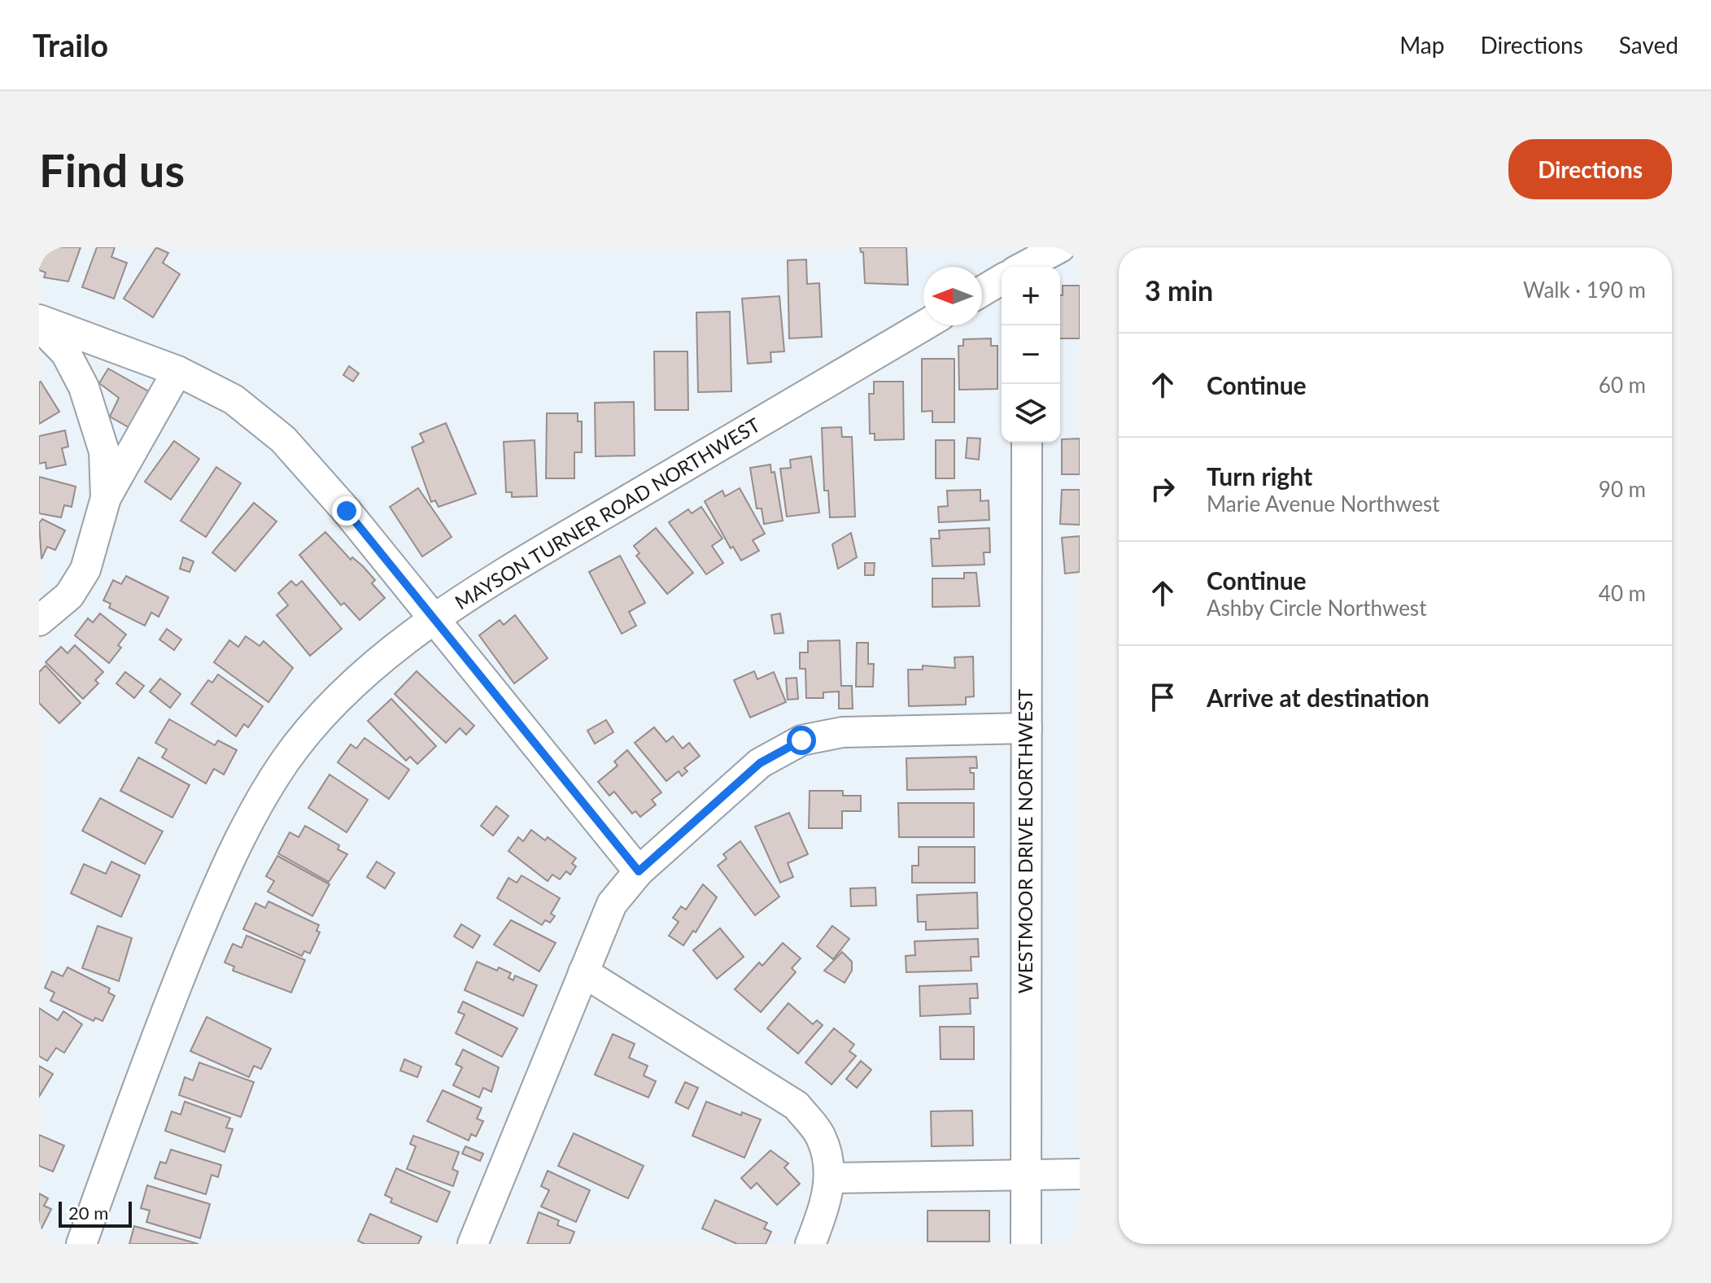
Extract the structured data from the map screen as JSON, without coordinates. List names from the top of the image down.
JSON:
{
  "streets": {
    "street": ["MAYSON TURNER ROAD NORTHWEST", "WESTMOOR DRIVE NORTHWEST"]
  },
  "scale_bar": "20 m",
  "north": "left",
  "page": {
    "header": "Trailo",
    "nav": ["Map", "Directions", "Saved"],
    "buttons": "Directions",
    "title": "Find us",
    "heading": ["3 min", "Walk · 190 m"],
    "map_buttons": ["+", "−"],
    "list": [
      ["Continue", "60 m"],
      ["Turn right", "Marie Avenue Northwest", "90 m"],
      ["Continue", "Ashby Circle Northwest", "40 m"],
      "Arrive at destination"
    ],
    "scale": "20 m"
  }
}
